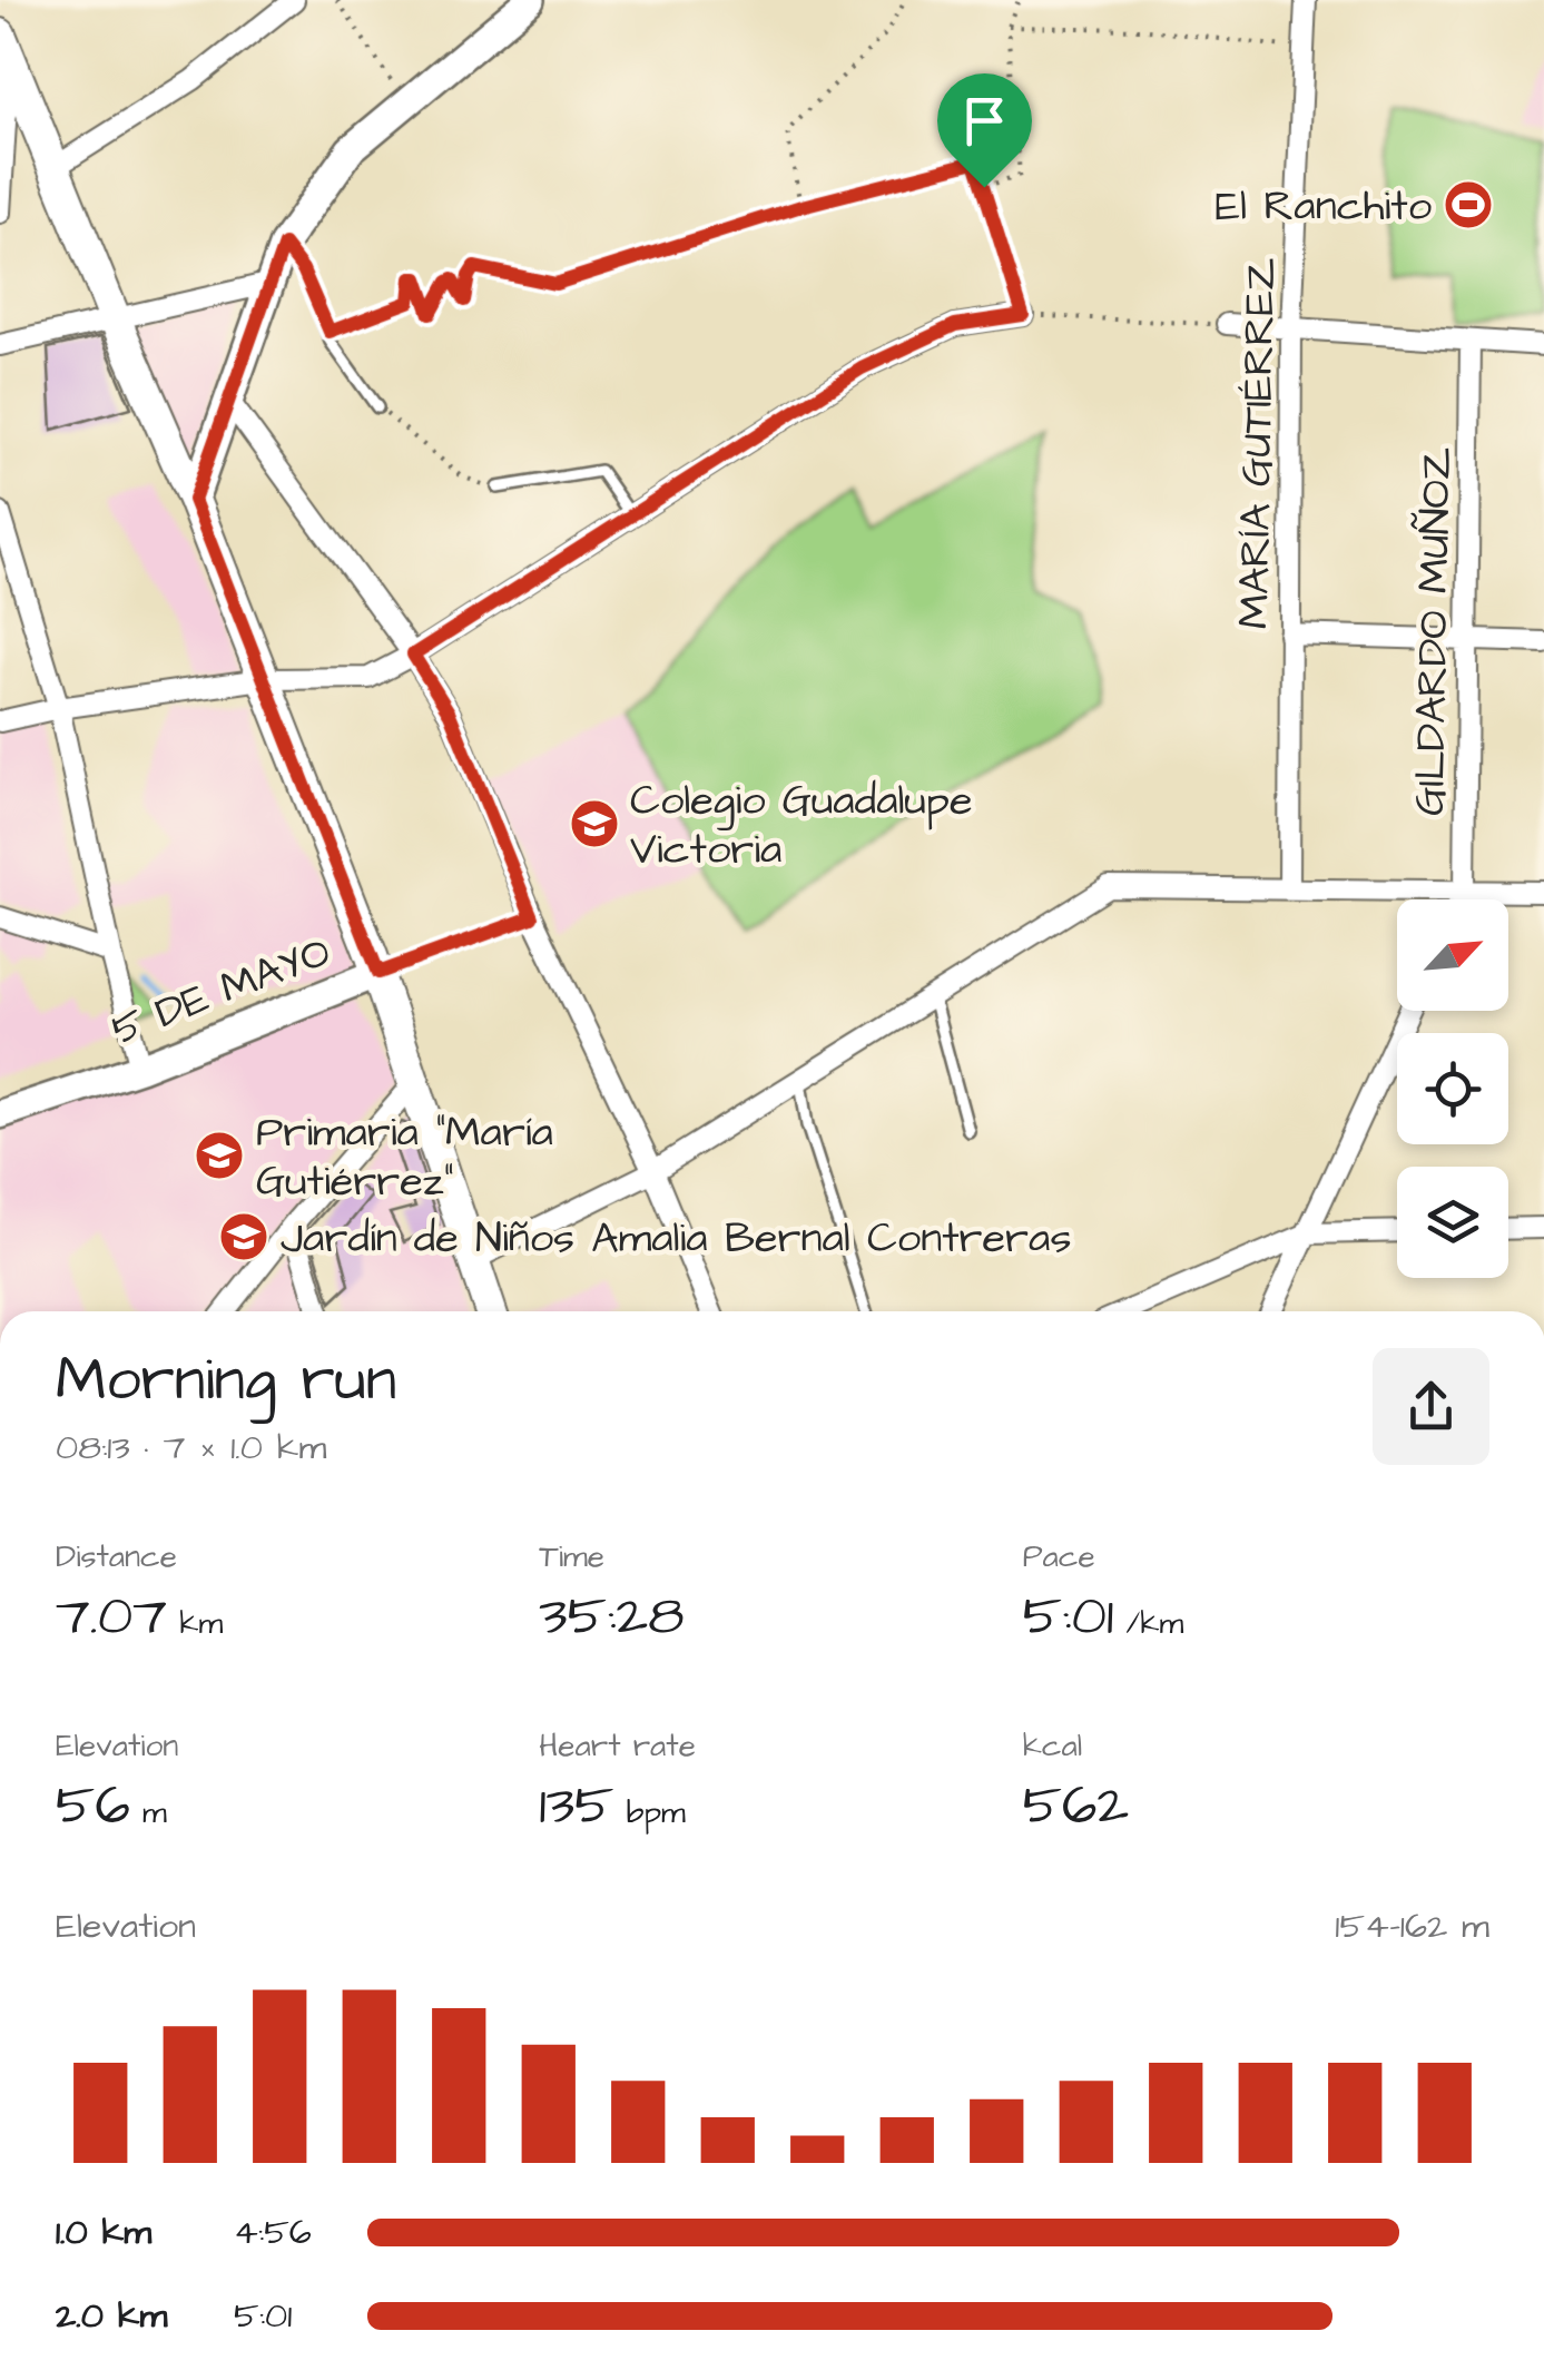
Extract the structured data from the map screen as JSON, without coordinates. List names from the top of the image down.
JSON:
{
  "streets": {
    "street": ["MARÍA GUTIÉRREZ", "GILDARDO MUÑOZ", "5 DE MAYO"]
  },
  "places": {
    "sports": ["El Ranchito"],
    "school or university": ["Colegio Guadalupe Victoria", "Primaria \"María Gutiérrez\"", "Jardín de Niños Amalia Bernal Contreras"]
  },
  "north": "top right",
  "page": {
    "heading": ["Morning run", "08:13 · 7 × 1.0 km"],
    "stats": [
      ["Distance", "7.07 km"],
      ["Time", "35:28"],
      ["Pace", "5:01 /km"],
      ["Elevation", "56 m"],
      ["Heart rate", "135 bpm"],
      ["kcal", "562"]
    ],
    "chart": ["Elevation", "154–162 m"],
    "list": [
      {
        "name": "1.0 km",
        "note": "4:56"
      },
      {
        "name": "2.0 km",
        "note": "5:01"
      }
    ]
  }
}
